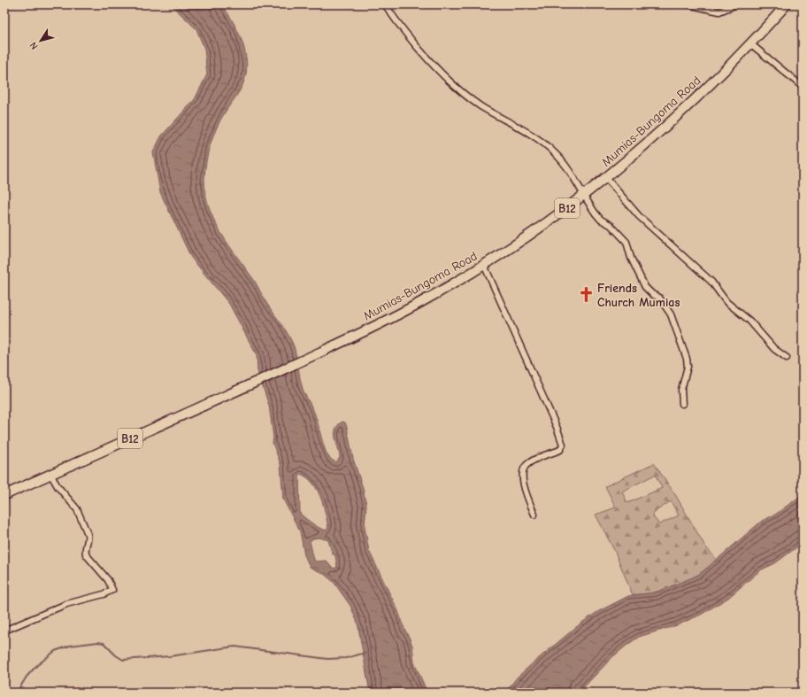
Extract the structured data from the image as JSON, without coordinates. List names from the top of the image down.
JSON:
{
  "streets": {
    "highway": ["Mumias-Bungoma Road", "B12"]
  },
  "places": {
    "church": ["Friends Church Mumias"]
  },
  "north": "bottom left"
}
